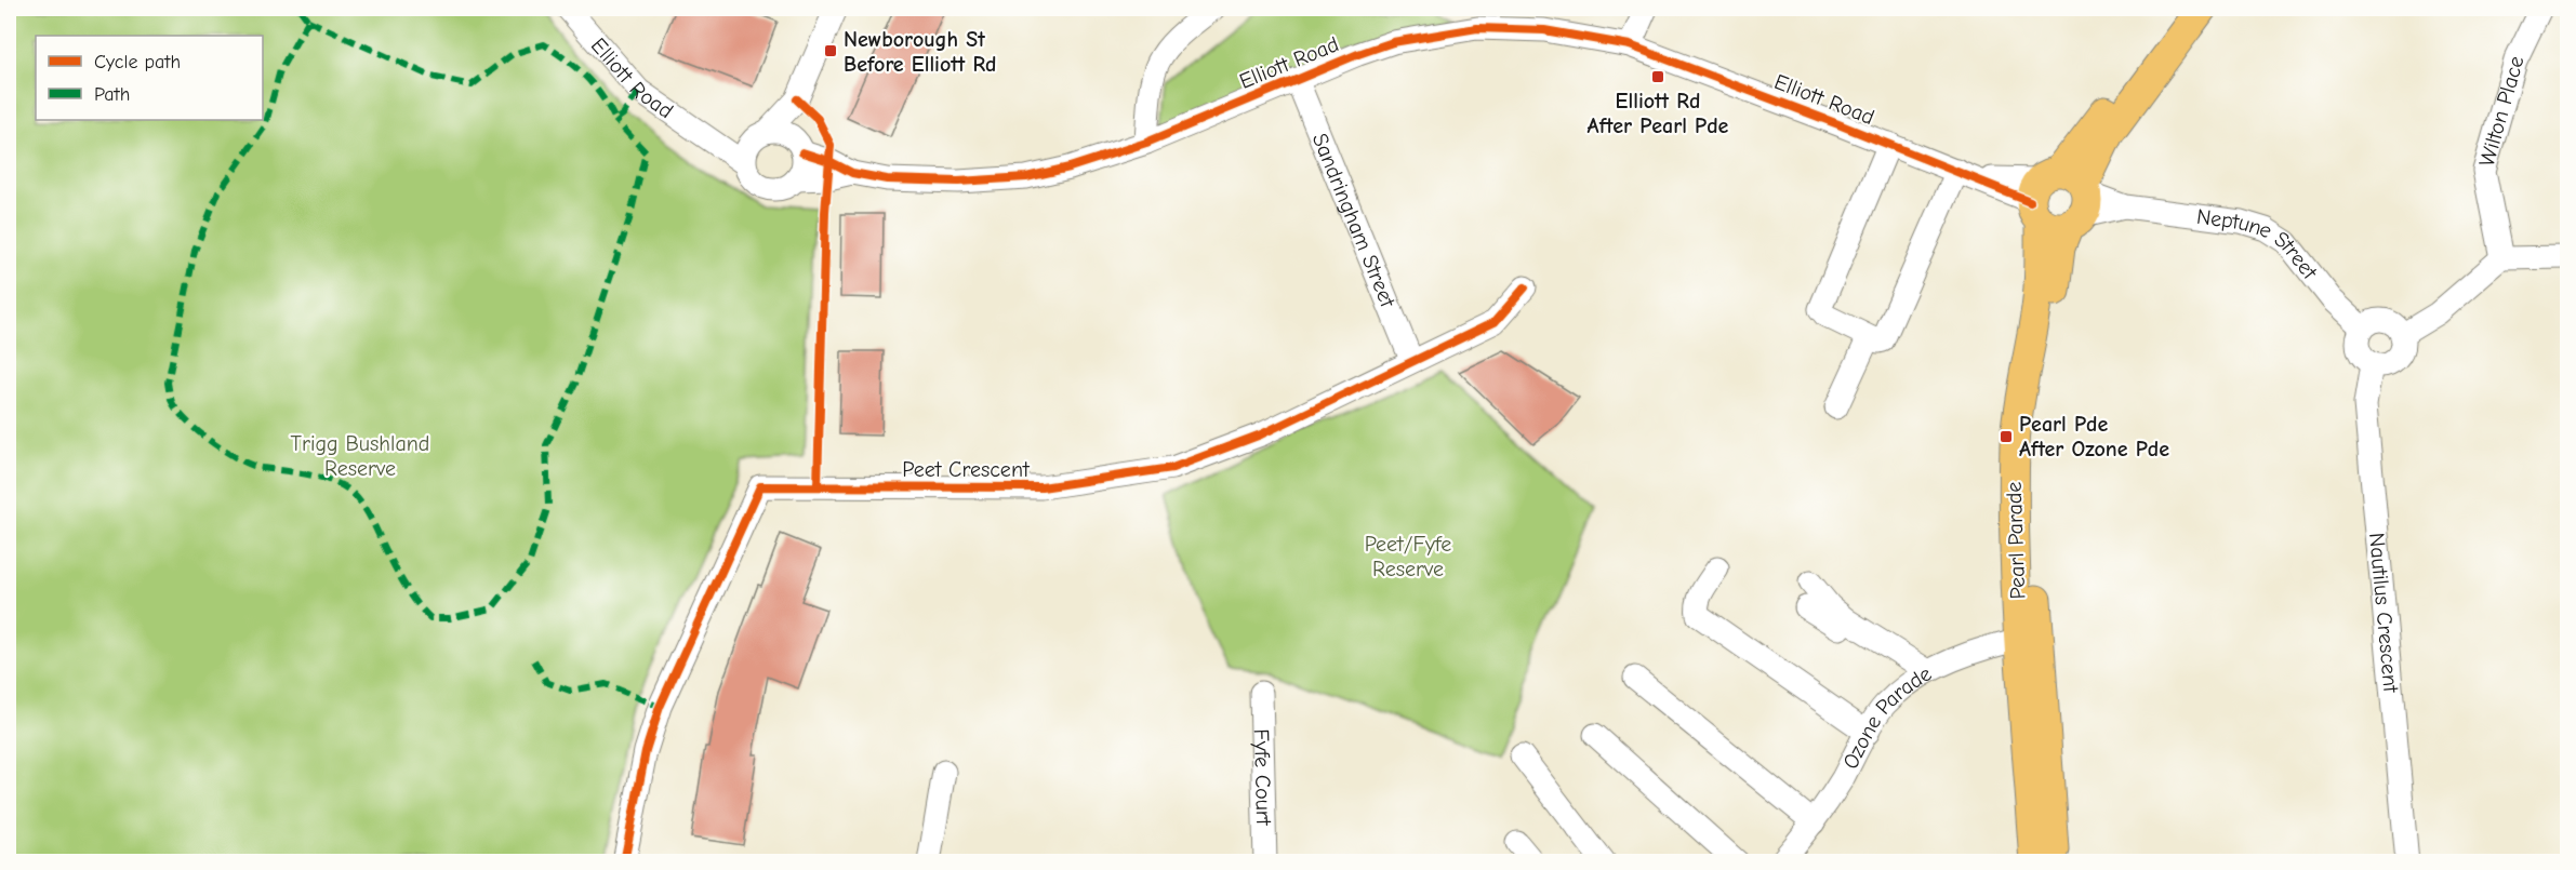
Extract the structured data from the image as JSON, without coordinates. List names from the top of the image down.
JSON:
{
  "streets": {
    "main road": ["Pearl Parade"],
    "street": [
      "Elliott Road",
      "Wilton Place",
      "Sandringham Street",
      "Neptune Street",
      "Peet Crescent",
      "Nautilus Crescent",
      "Ozone Parade",
      "Fyfe Court"
    ]
  },
  "crossings": [
    ["Elliott Road", "Sandringham Street"],
    ["Elliott Road", "Pearl Parade"],
    ["Sandringham Street", "Peet Crescent"],
    ["Neptune Street", "Pearl Parade"],
    ["Neptune Street", "Nautilus Crescent"],
    ["Pearl Parade", "Ozone Parade"]
  ],
  "parks": ["Trigg Bushland Reserve", "Peet/Fyfe Reserve"],
  "places": {
    "transit": ["Newborough St Before Elliott Rd", "Elliott Rd After Pearl Pde", "Pearl Pde After Ozone Pde"]
  },
  "legend": ["Cycle path", "Path"]
}
